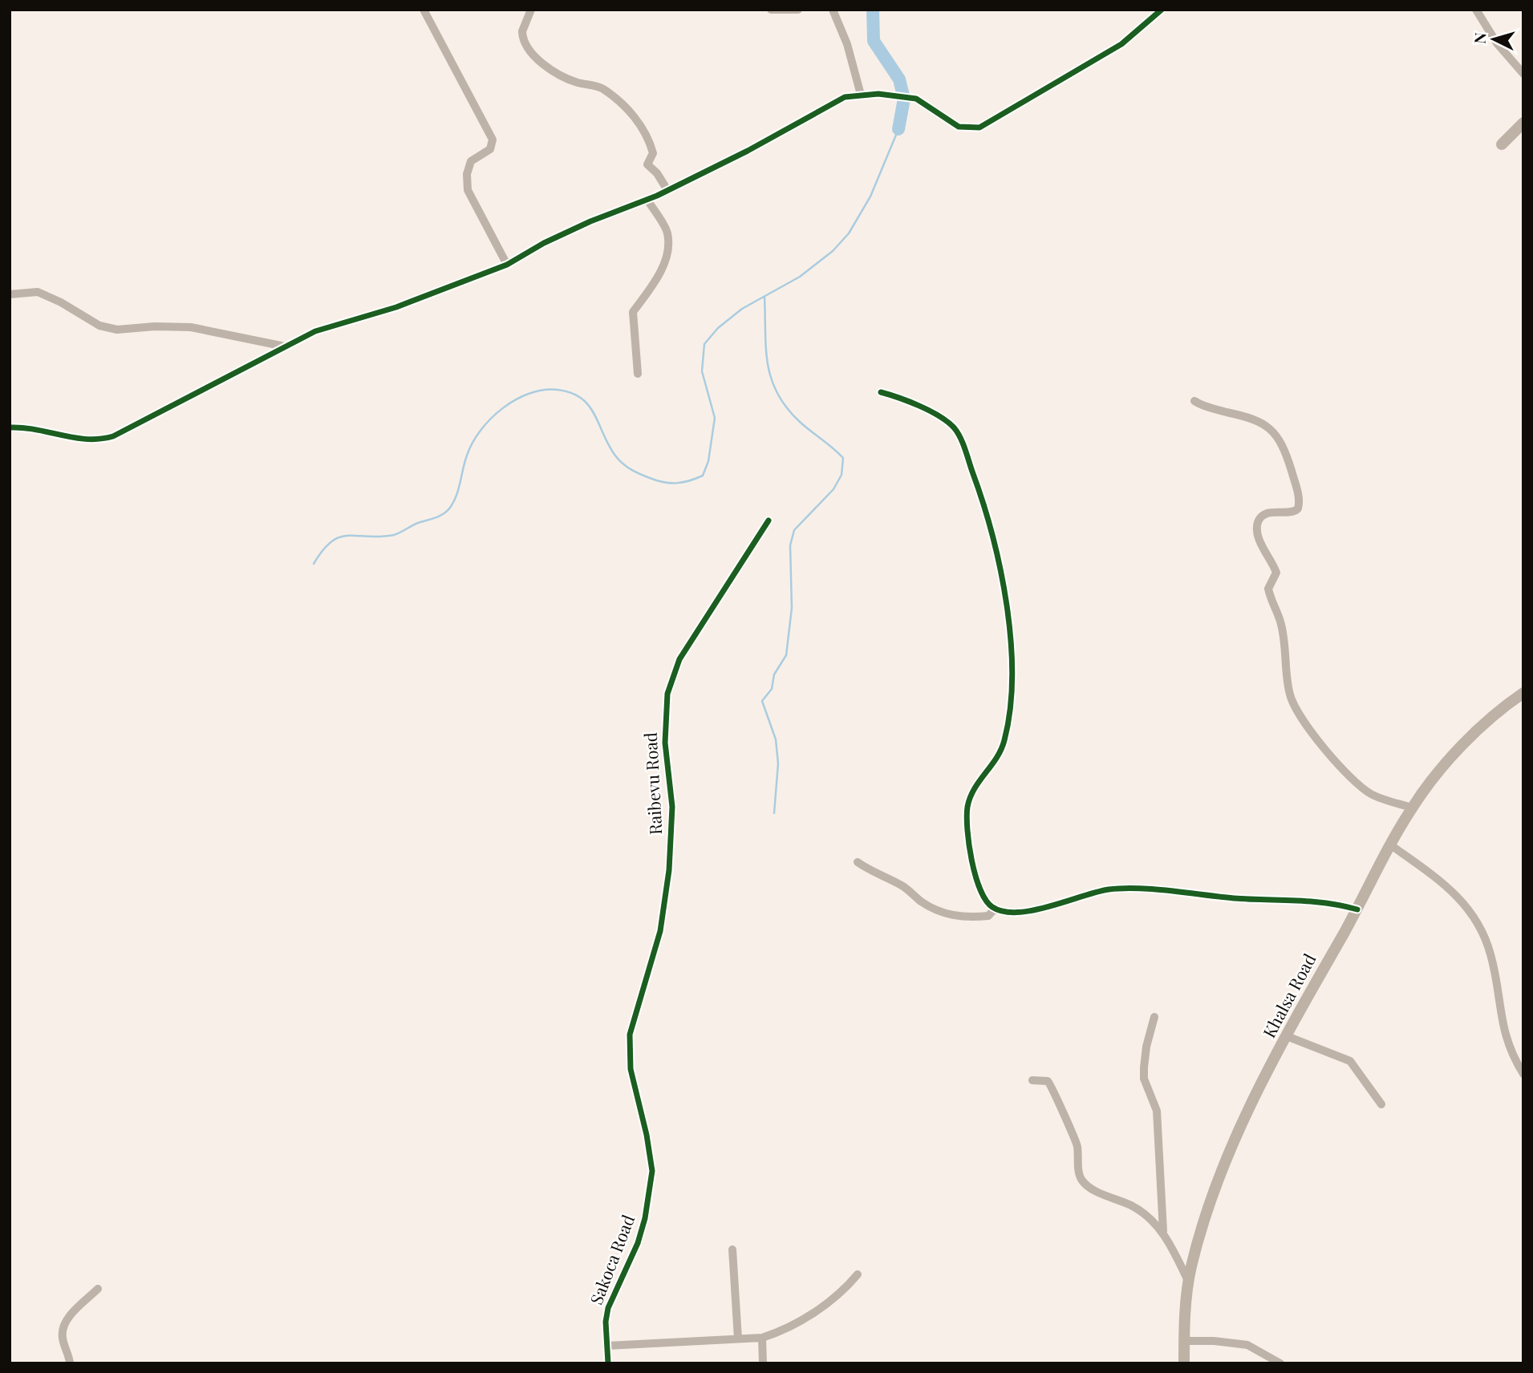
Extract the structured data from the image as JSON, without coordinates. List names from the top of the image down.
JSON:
{
  "streets": {
    "main road": ["Khalsa Road"],
    "street": ["Raibevu Road", "Sakoca Road"]
  },
  "crossings": [
    ["Raibevu Road", "Sakoca Road"]
  ],
  "north": "left"
}
